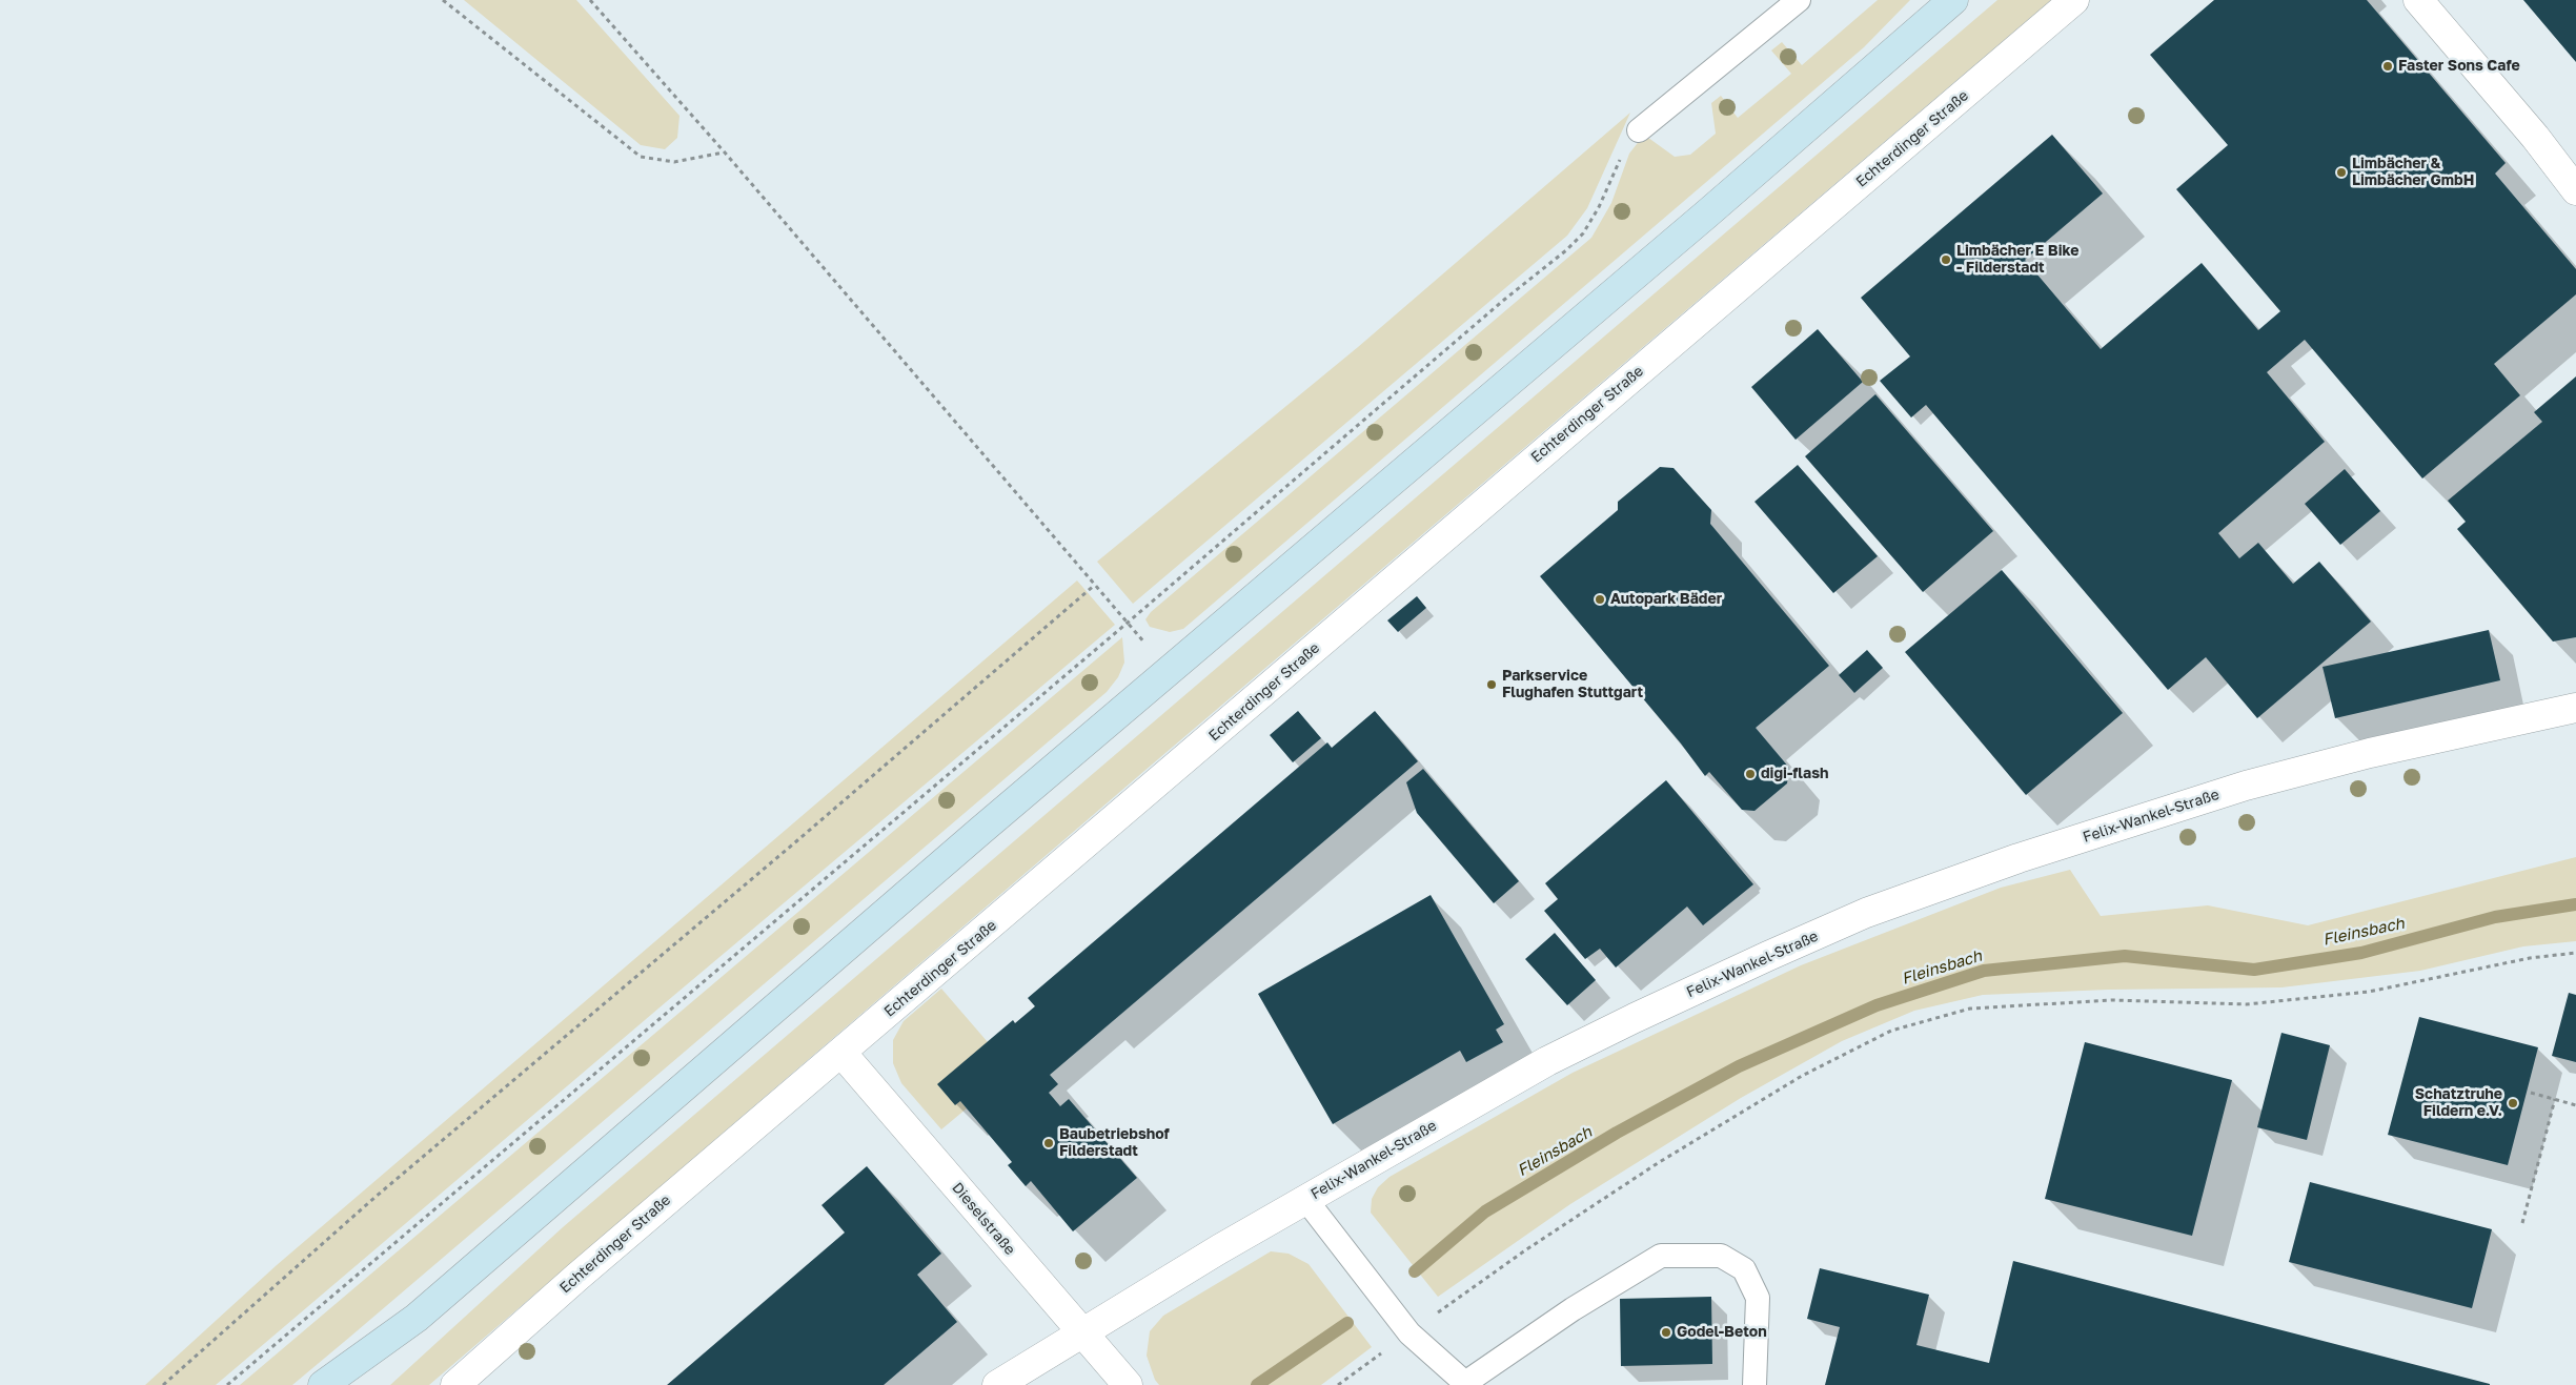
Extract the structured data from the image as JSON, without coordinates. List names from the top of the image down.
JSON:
{
  "streets": {
    "street": ["Echterdinger Straße", "Felix-Wankel-Straße", "Dieselstraße"]
  },
  "crossings": [
    ["Echterdinger Straße", "Dieselstraße"],
    ["Felix-Wankel-Straße", "Dieselstraße"]
  ],
  "water": ["Fleinsbach"],
  "places": [
    "Faster Sons Cafe",
    "Limbächer & Limbächer GmbH",
    "Limbächer E Bike - Filderstadt",
    "Autopark Bäder",
    "Parkservice Flughafen Stuttgart",
    "digi-flash",
    "Schatztruhe Fildern e.V.",
    "Baubetriebshof Filderstadt",
    "Godel-Beton"
  ]
}
